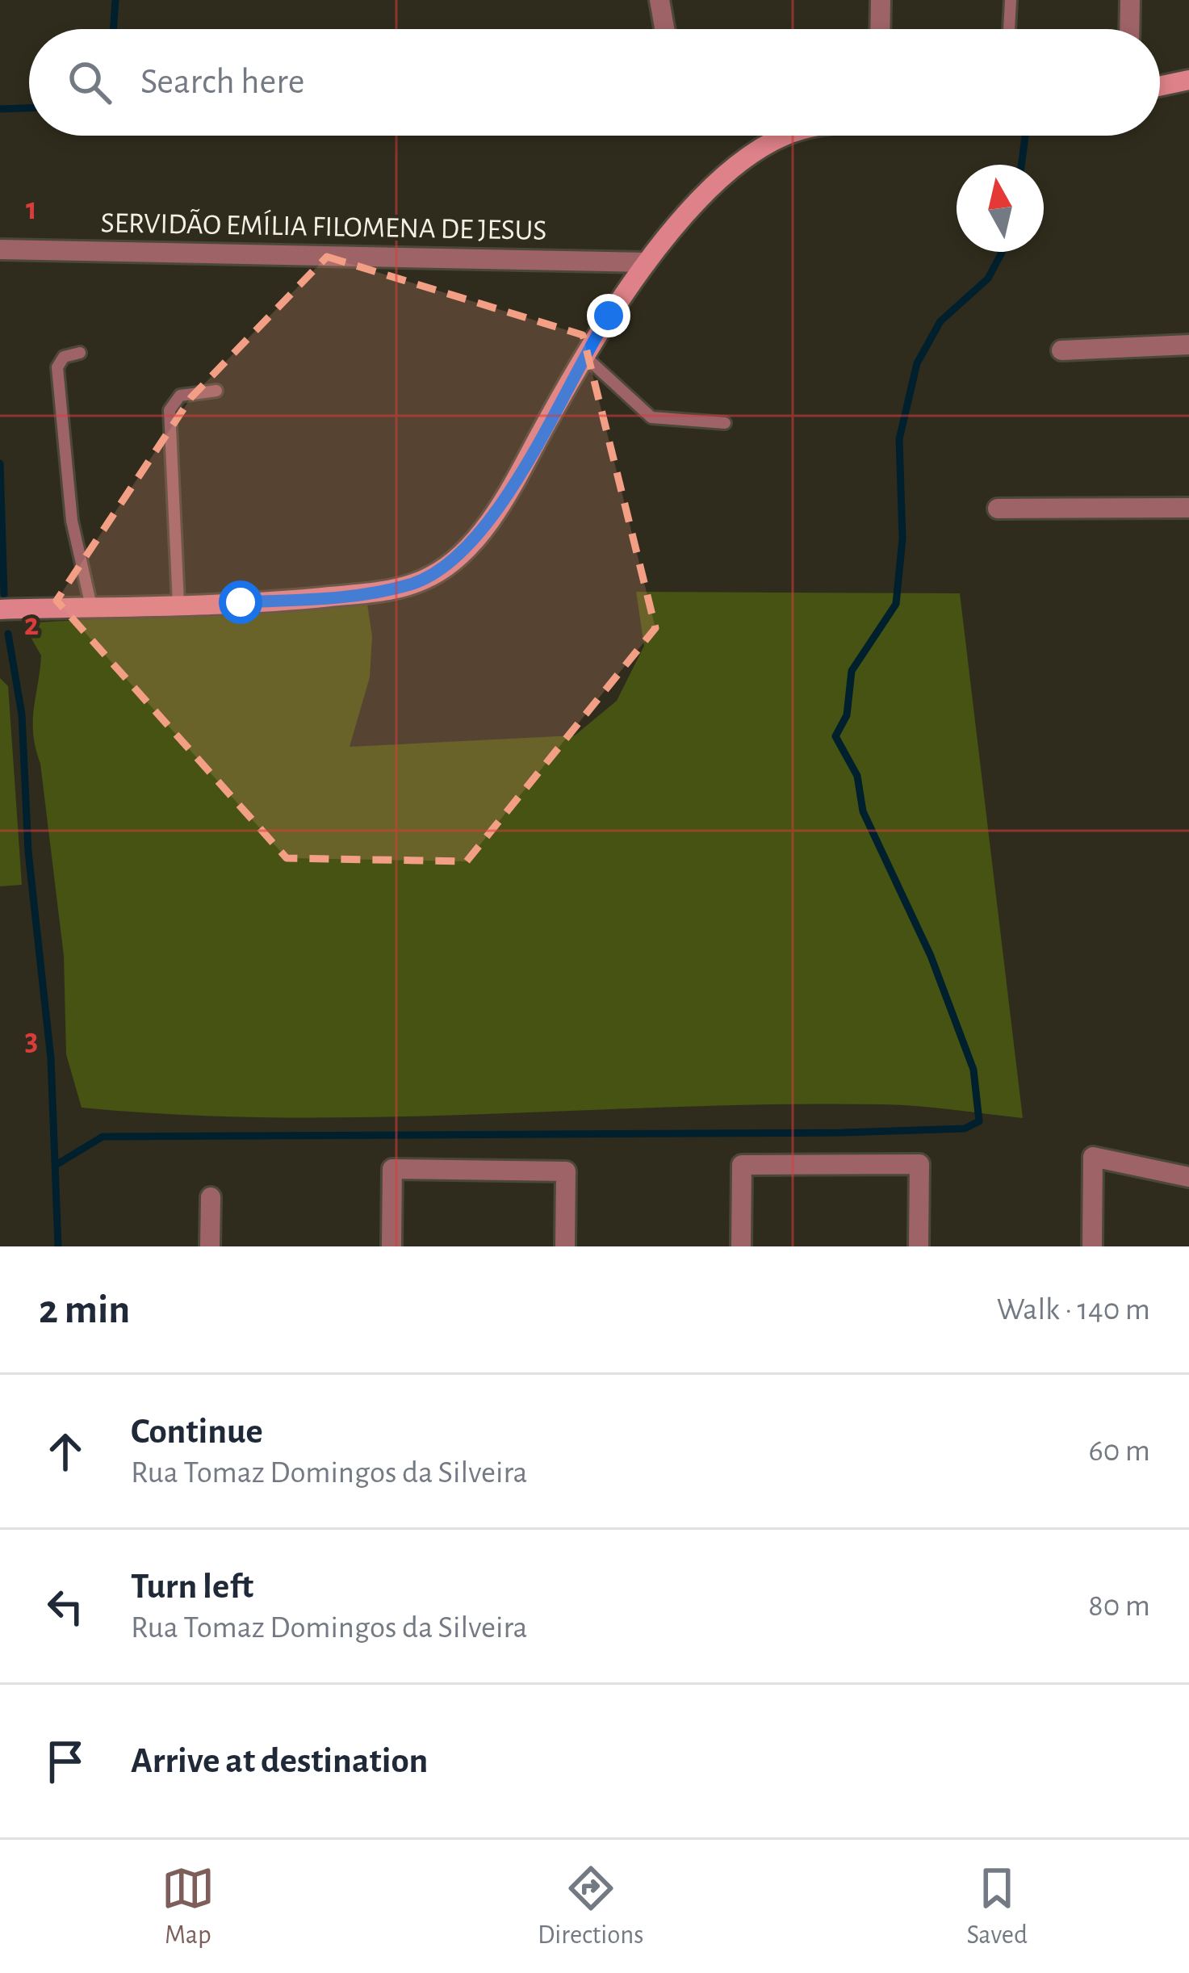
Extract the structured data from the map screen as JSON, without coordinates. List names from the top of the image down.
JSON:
{
  "streets": {
    "street": ["SERVIDÃO EMÍLIA FILOMENA DE JESUS"]
  },
  "north": "top",
  "page": {
    "search": "Search here",
    "heading": ["2 min", "Walk · 140 m"],
    "list": [
      ["Continue", "Rua Tomaz Domingos da Silveira", "60 m"],
      ["Turn left", "Rua Tomaz Domingos da Silveira", "80 m"],
      "Arrive at destination"
    ],
    "nav": ["Map", "Directions", "Saved"]
  },
  "grid": {
    "rows": ["1", "2", "3"]
  }
}
